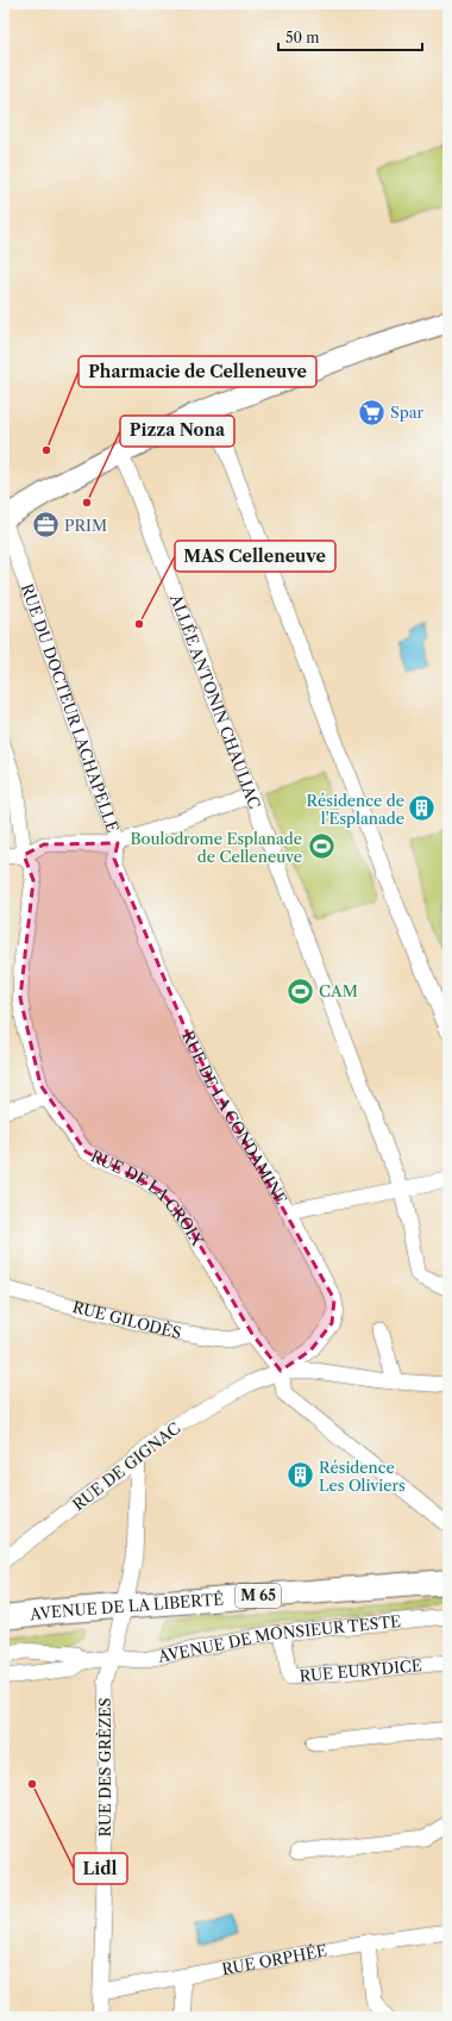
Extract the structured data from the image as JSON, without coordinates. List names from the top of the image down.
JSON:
{
  "streets": {
    "main road": ["M 65", "AVENUE DE LA LIBERTÉ"],
    "street": [
      "ALLÉE ANTONIN CHAULIAC",
      "RUE DU DOCTEUR LACHAPELLE",
      "RUE DE LA CONDAMINE",
      "RUE DE LA CROIX",
      "RUE GILODÈS",
      "RUE DE GIGNAC",
      "AVENUE DE MONSIEUR TESTE",
      "RUE EURYDICE",
      "RUE DES GRÈZES",
      "RUE ORPHÉE"
    ]
  },
  "crossings": [
    ["RUE DU DOCTEUR LACHAPELLE", "RUE DE LA CONDAMINE"],
    ["RUE DE LA CONDAMINE", "RUE DE LA CROIX"],
    ["RUE DE LA CONDAMINE", "RUE DE GIGNAC"],
    ["RUE DE LA CROIX", "RUE GILODÈS"],
    ["RUE DE LA CROIX", "RUE DE GIGNAC"],
    ["RUE DE GIGNAC", "RUE DES GRÈZES"],
    ["AVENUE DE LA LIBERTÉ", "RUE DES GRÈZES"],
    ["AVENUE DE MONSIEUR TESTE", "RUE EURYDICE"],
    ["AVENUE DE MONSIEUR TESTE", "RUE DES GRÈZES"],
    ["RUE DES GRÈZES", "RUE ORPHÉE"]
  ],
  "places": {
    "supermarket": ["Spar"],
    "other": [
      "Pharmacie de Celleneuve",
      "Pizza Nona",
      "MAS Celleneuve",
      "Lidl"
    ],
    "office": ["PRIM"],
    "building": ["Résidence de l'Esplanade", "Résidence Les Oliviers"],
    "sports": ["Boulodrome Esplanade de Celleneuve", "CAM"]
  },
  "scale_bar": "50 m"
}
